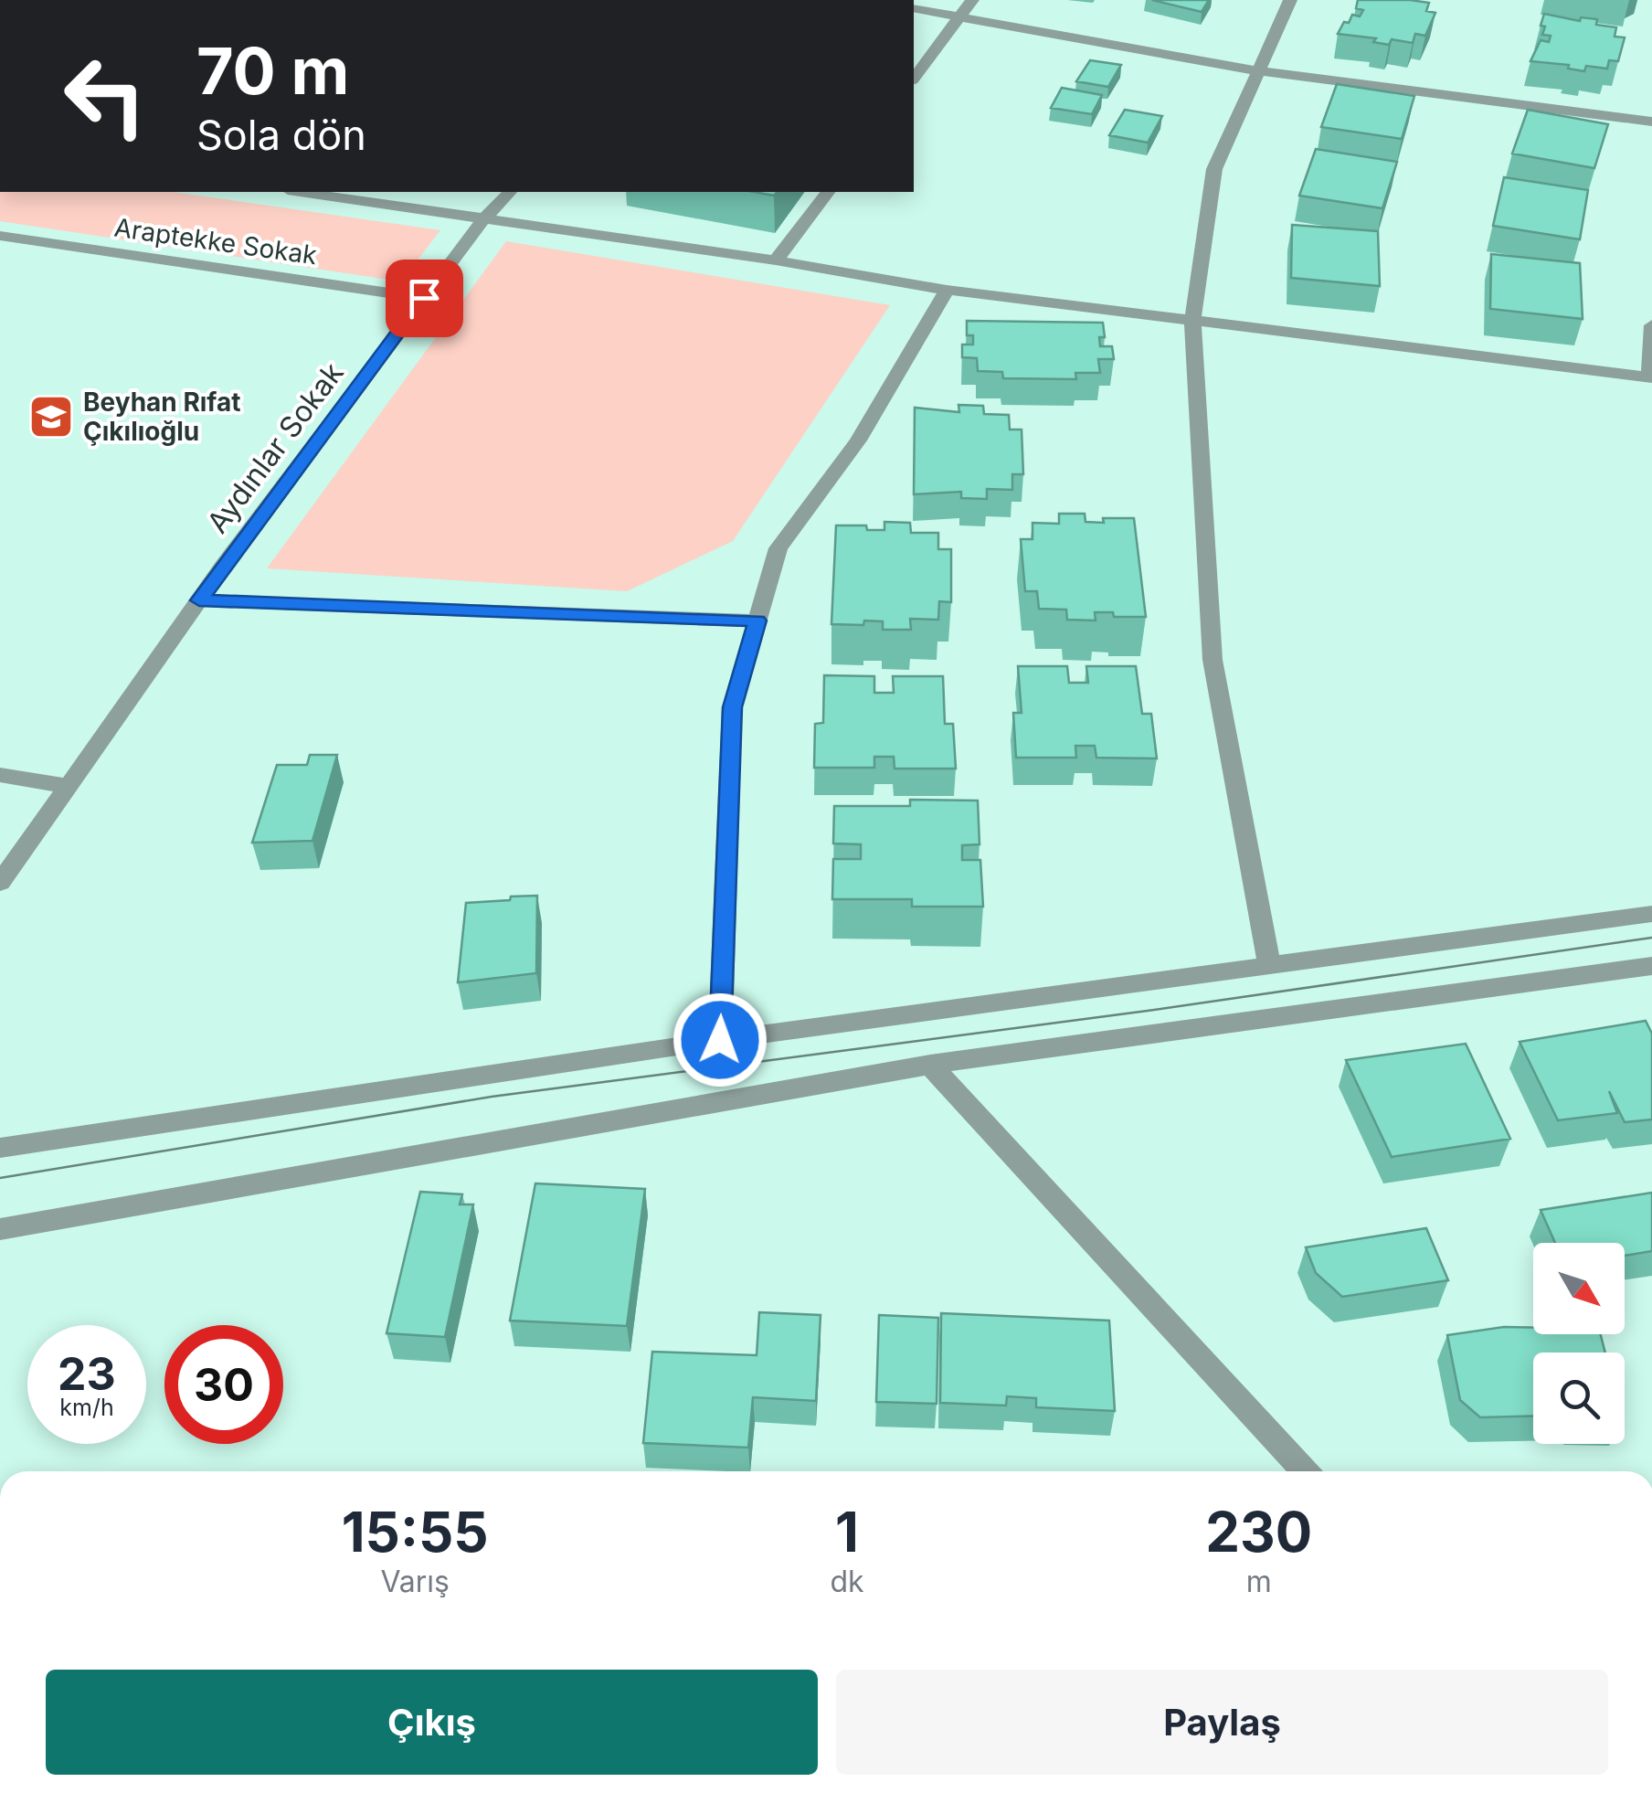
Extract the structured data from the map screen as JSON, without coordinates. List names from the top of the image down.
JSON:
{
  "streets": {
    "street": ["Araptekke Sokak", "Aydınlar Sokak"]
  },
  "crossings": [
    ["Araptekke Sokak", "Aydınlar Sokak"]
  ],
  "places": {
    "school or university": ["Beyhan Rıfat Çıkılıoğlu"]
  },
  "north": "bottom right",
  "page": {
    "turn": ["70 m", "Sola dön"],
    "speed": "23 km/h",
    "limit": "30",
    "eta": [
      "15:55",
      "Varış",
      "1",
      "dk",
      "230",
      "m"
    ],
    "buttons": ["Çıkış", "Paylaş"]
  }
}
